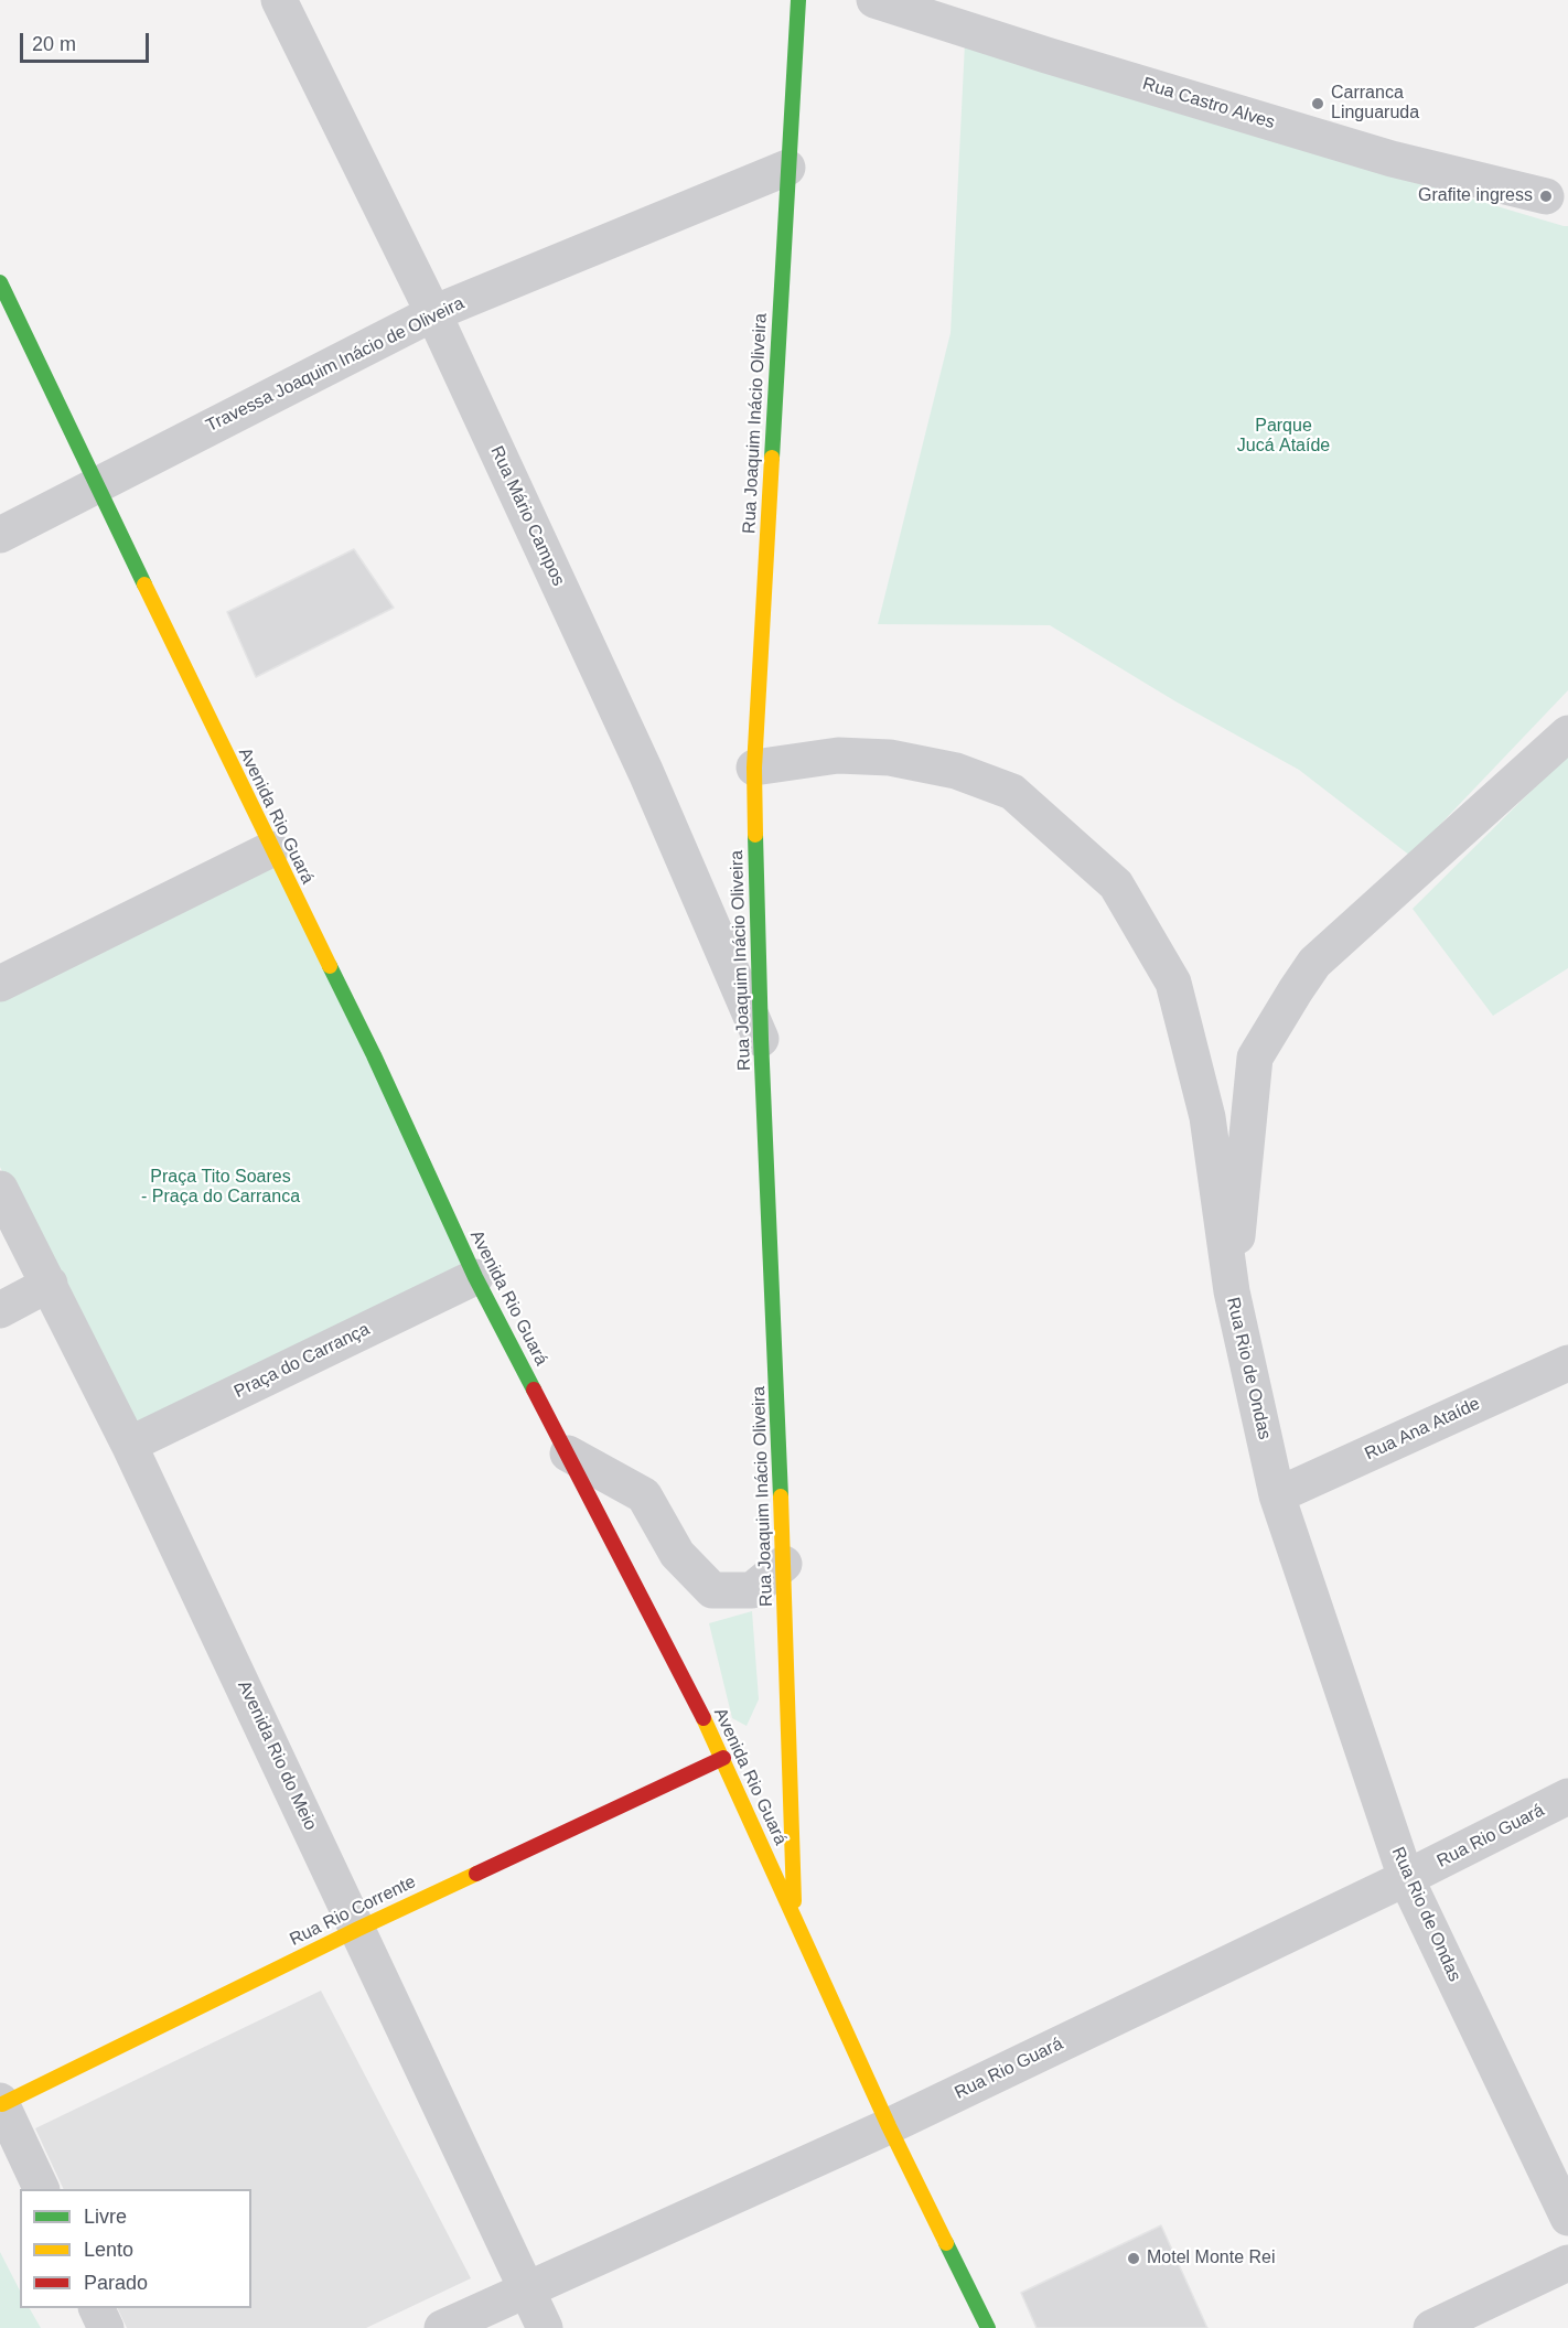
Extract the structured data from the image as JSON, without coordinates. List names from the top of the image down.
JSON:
{
  "streets": {
    "street": [
      "Rua Castro Alves",
      "Travessa Joaquim Inácio de Oliveira",
      "Rua Joaquim Inácio Oliveira",
      "Rua Mário Campos",
      "Avenida Rio Guará",
      "Praça do Carrança",
      "Rua Rio de Ondas",
      "Rua Ana Ataíde",
      "Avenida Rio do Meio",
      "Rua Rio Guará",
      "Rua Rio Corrente"
    ]
  },
  "crossings": [
    ["Travessa Joaquim Inácio de Oliveira", "Rua Joaquim Inácio Oliveira"],
    ["Travessa Joaquim Inácio de Oliveira", "Rua Mário Campos"],
    ["Travessa Joaquim Inácio de Oliveira", "Avenida Rio Guará"],
    ["Rua Joaquim Inácio Oliveira", "Rua Mário Campos"],
    ["Rua Joaquim Inácio Oliveira", "Avenida Rio Guará"],
    ["Rua Joaquim Inácio Oliveira", "Rua Rio de Ondas"],
    ["Avenida Rio Guará", "Praça do Carrança"],
    ["Avenida Rio Guará", "Rua Rio Guará"],
    ["Avenida Rio Guará", "Rua Rio Corrente"],
    ["Praça do Carrança", "Avenida Rio do Meio"],
    ["Rua Rio de Ondas", "Rua Ana Ataíde"],
    ["Rua Rio de Ondas", "Rua Rio Guará"],
    ["Avenida Rio do Meio", "Rua Rio Guará"],
    ["Avenida Rio do Meio", "Rua Rio Corrente"]
  ],
  "parks": ["Parque Jucá Ataíde", "Praça Tito Soares - Praça do Carranca"],
  "places": ["Carranca Linguaruda", "Grafite ingress", "Motel Monte Rei"],
  "legend": ["Livre", "Lento", "Parado"],
  "scale_bar": "20 m"
}
